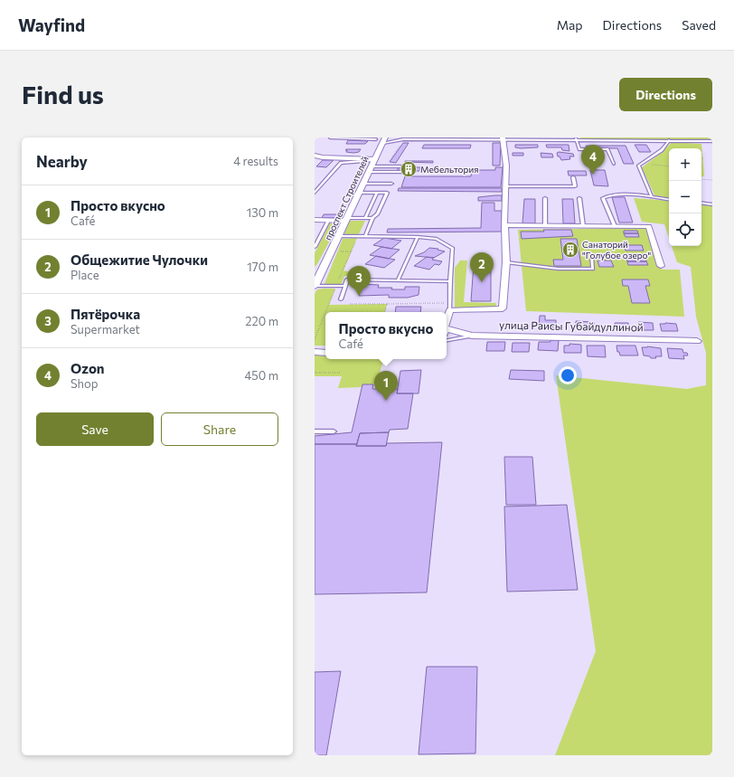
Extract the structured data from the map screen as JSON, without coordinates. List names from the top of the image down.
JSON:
{
  "streets": {
    "street": ["проспект Строителей", "улица Раисы Губайдуллиной"]
  },
  "places": {
    "building": ["Мебельтория", "Санаторий \"Голубое озеро\""]
  },
  "page": {
    "header": "Wayfind",
    "nav": ["Map", "Directions", "Saved"],
    "buttons": [
      "Directions",
      ["Save", "Share"]
    ],
    "title": "Find us",
    "heading": ["Nearby", "4 results"],
    "pins": [
      "4",
      "2",
      "3",
      "1"
    ],
    "map_buttons": ["+", "−"],
    "list": [
      {
        "mark": "1",
        "name": "Просто вкусно",
        "note": "Café",
        "value": "130 m"
      },
      {
        "mark": "2",
        "name": "Общежитие Чулочки",
        "note": "Place",
        "value": "170 m"
      },
      {
        "mark": "3",
        "name": "Пятёрочка",
        "note": "Supermarket",
        "value": "220 m"
      },
      {
        "mark": "4",
        "name": "Ozon",
        "note": "Shop",
        "value": "450 m"
      }
    ],
    "popup": ["Просто вкусно", "Café"]
  }
}
